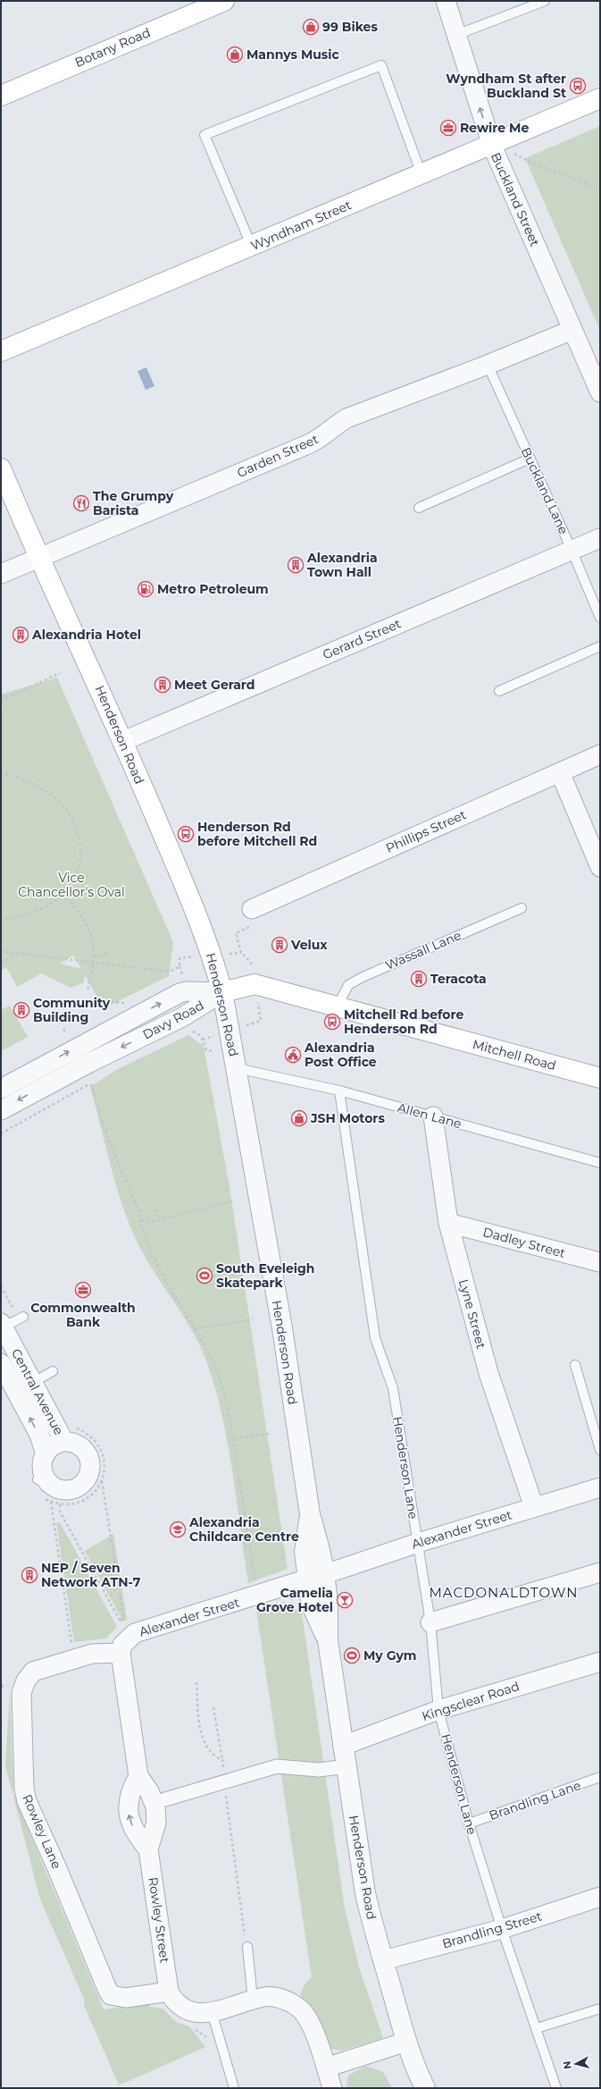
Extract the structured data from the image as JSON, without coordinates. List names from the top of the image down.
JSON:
{
  "streets": {
    "main road": [
      "Botany Road",
      "Wyndham Street",
      "Henderson Road",
      "Mitchell Road"
    ],
    "street": [
      "Buckland Street",
      "Garden Street",
      "Gerard Street",
      "Phillips Street",
      "Davy Road",
      "Dadley Street",
      "Lyne Street",
      "Central Avenue",
      "Alexander Street",
      "Kingsclear Road",
      "Rowley Lane",
      "Rowley Street",
      "Brandling Street"
    ],
    "lane": [
      "Buckland Lane",
      "Wassall Lane",
      "Allen Lane",
      "Henderson Lane",
      "Brandling Lane"
    ]
  },
  "crossings": [
    ["Buckland Street", "Wyndham Street"],
    ["Buckland Street", "Garden Street"],
    ["Garden Street", "Buckland Lane"],
    ["Garden Street", "Henderson Road"],
    ["Buckland Lane", "Gerard Street"],
    ["Gerard Street", "Henderson Road"],
    ["Henderson Road", "Davy Road"],
    ["Henderson Road", "Mitchell Road"],
    ["Henderson Road", "Allen Lane"],
    ["Henderson Road", "Alexander Street"],
    ["Henderson Road", "Kingsclear Road"],
    ["Henderson Road", "Brandling Street"],
    ["Wassall Lane", "Mitchell Road"],
    ["Davy Road", "Mitchell Road"],
    ["Allen Lane", "Lyne Street"],
    ["Allen Lane", "Henderson Lane"],
    ["Dadley Street", "Lyne Street"],
    ["Lyne Street", "Alexander Street"],
    ["Henderson Lane", "Alexander Street"],
    ["Henderson Lane", "Kingsclear Road"],
    ["Henderson Lane", "Brandling Lane"],
    ["Henderson Lane", "Brandling Street"],
    ["Alexander Street", "Rowley Lane"],
    ["Alexander Street", "Rowley Street"],
    ["Rowley Lane", "Rowley Street"]
  ],
  "districts": ["MACDONALDTOWN"],
  "parks": ["Vice Chancellor's Oval"],
  "places": {
    "shop": ["99 Bikes", "Mannys Music", "JSH Motors"],
    "bus stop": ["Wyndham St after Buckland St", "Henderson Rd before Mitchell Rd", "Mitchell Rd before Henderson Rd"],
    "office": ["Rewire Me", "Commonwealth Bank"],
    "restaurant": ["The Grumpy Barista"],
    "building": [
      "Alexandria Town Hall",
      "Alexandria Hotel",
      "Meet Gerard",
      "Velux",
      "Teracota",
      "Community Building",
      "NEP / Seven Network ATN-7"
    ],
    "fuel station": ["Metro Petroleum"],
    "public building": ["Alexandria Post Office"],
    "sports": ["South Eveleigh Skatepark", "My Gym"],
    "school or university": ["Alexandria Childcare Centre"],
    "bar": ["Camelia Grove Hotel"]
  },
  "north": "left"
}
